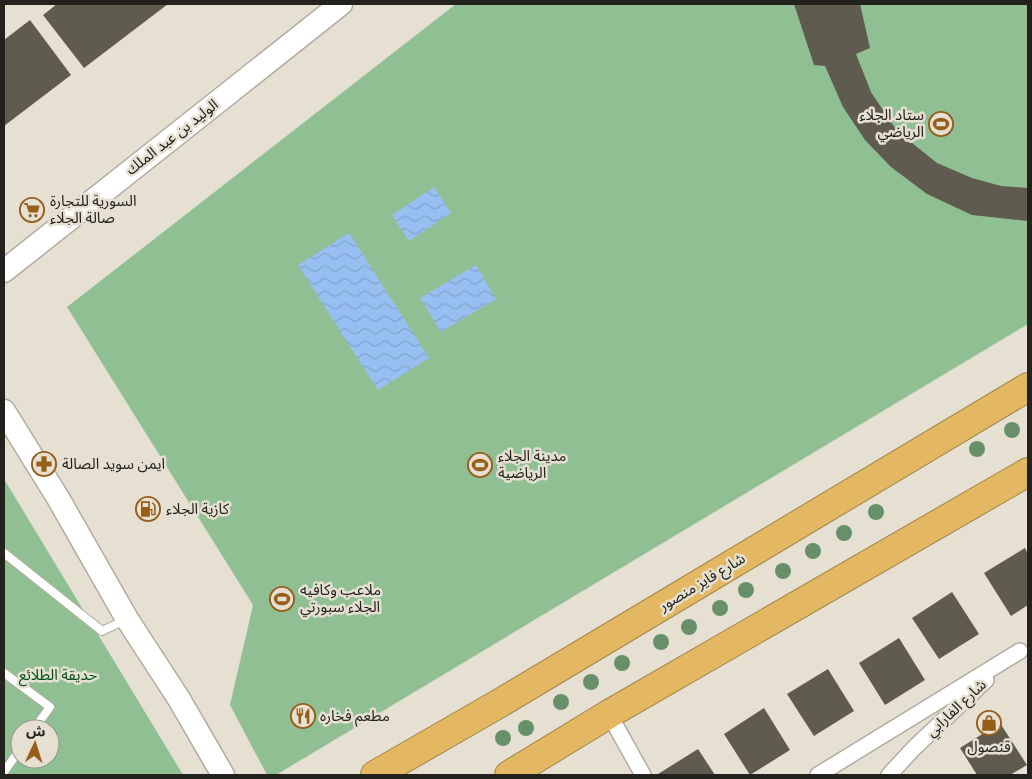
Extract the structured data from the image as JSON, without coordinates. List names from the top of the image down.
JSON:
{
  "streets": {
    "highway": ["شارع فايز منصور"],
    "main road": ["الوليد بن عبد الملك"],
    "street": ["شارع الفارابي"]
  },
  "parks": ["حديقة الطلائع"],
  "places": {
    "sports": ["ستاد الجلاء الرياضي", "مدينة الجلاء الرياضية", "ملاعب وكافيه الجلاء سبورتي"],
    "supermarket": ["السورية للتجارة صالة الجلاء"],
    "pharmacy": ["ايمن سويد الصالة"],
    "fuel station": ["كازية الجلاء"],
    "restaurant": ["مطعم فخاره"],
    "shop": ["قنصول"]
  },
  "north": "top"
}
